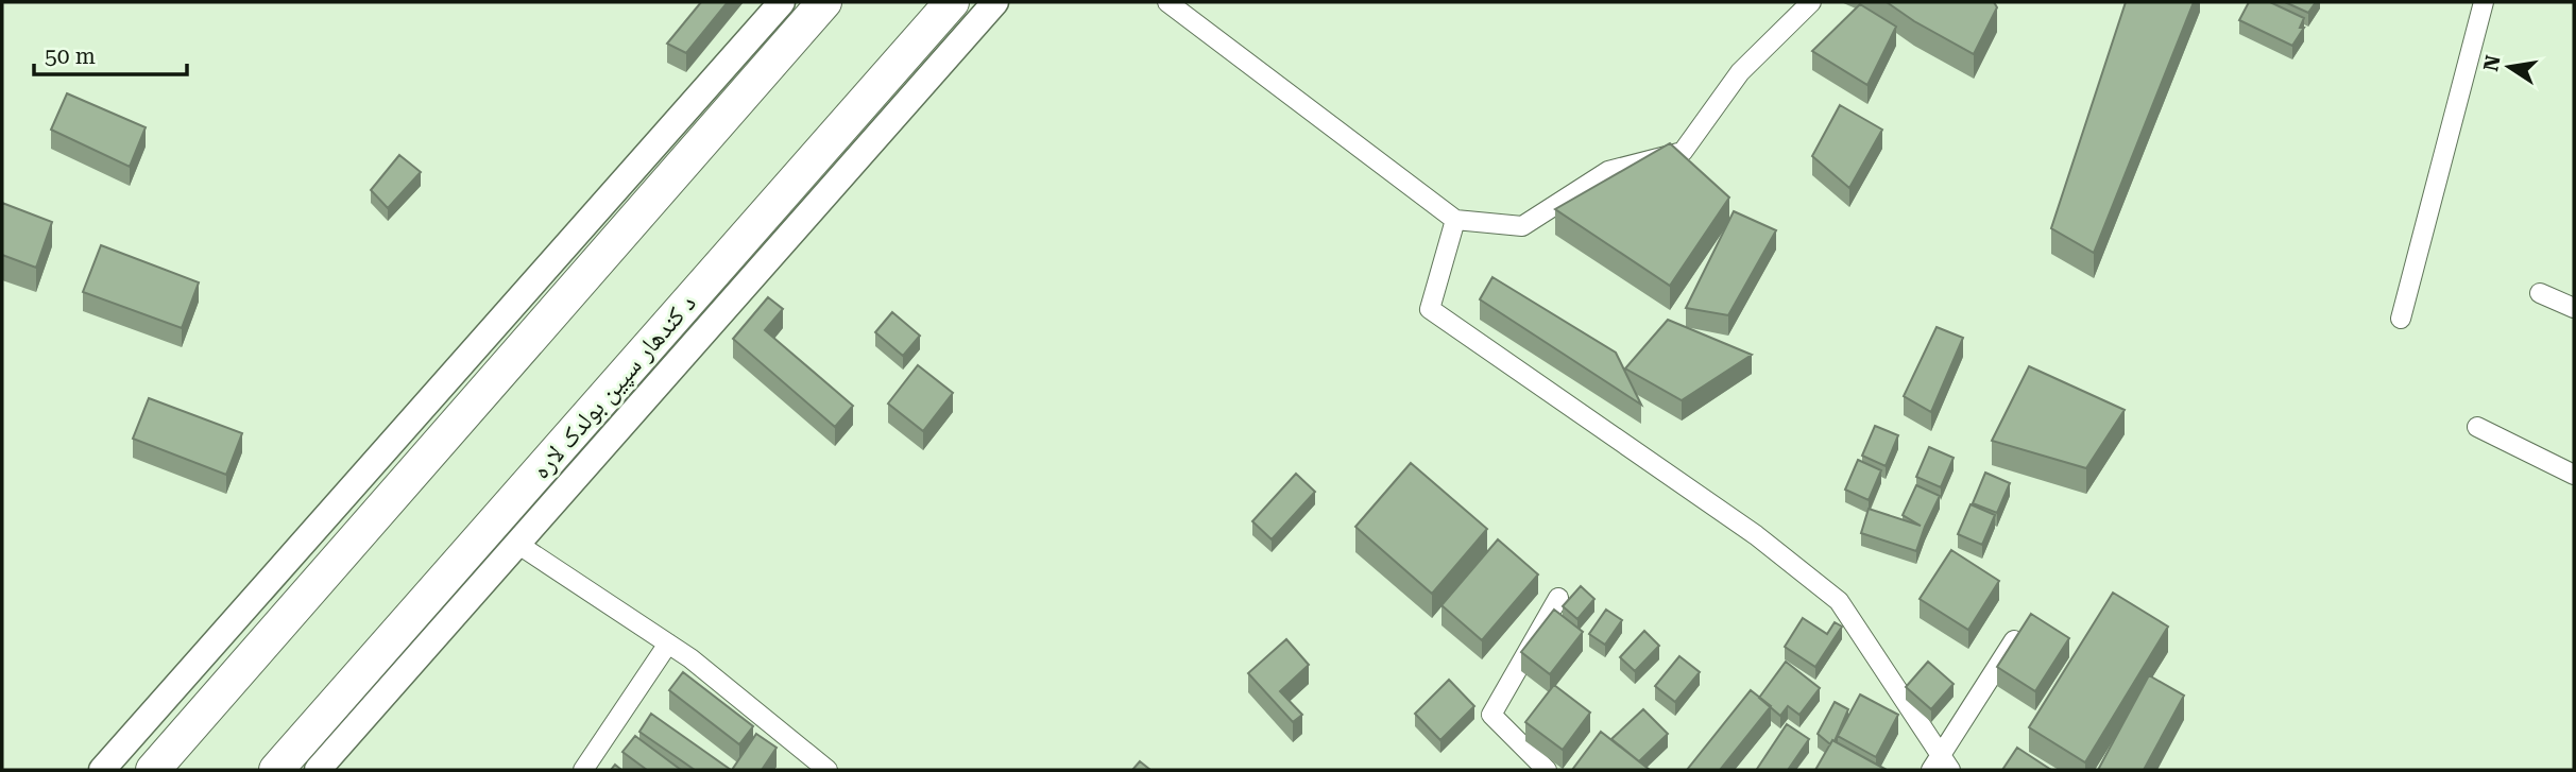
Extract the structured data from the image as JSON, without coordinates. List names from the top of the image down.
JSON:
{
  "streets": {
    "highway": ["د کندهار سپین بولدک لاره"]
  },
  "scale_bar": "50 m",
  "north": "left"
}
